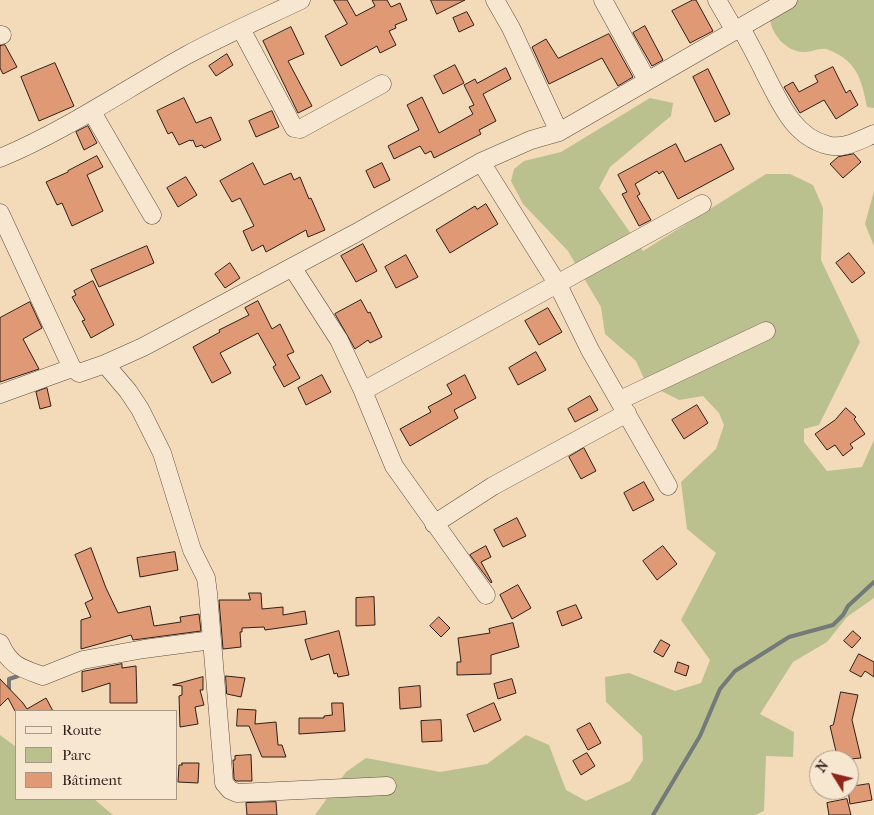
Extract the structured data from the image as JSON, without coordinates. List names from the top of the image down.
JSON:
{
  "legend": ["Route", "Parc", "Bâtiment"],
  "north": "top left"
}
